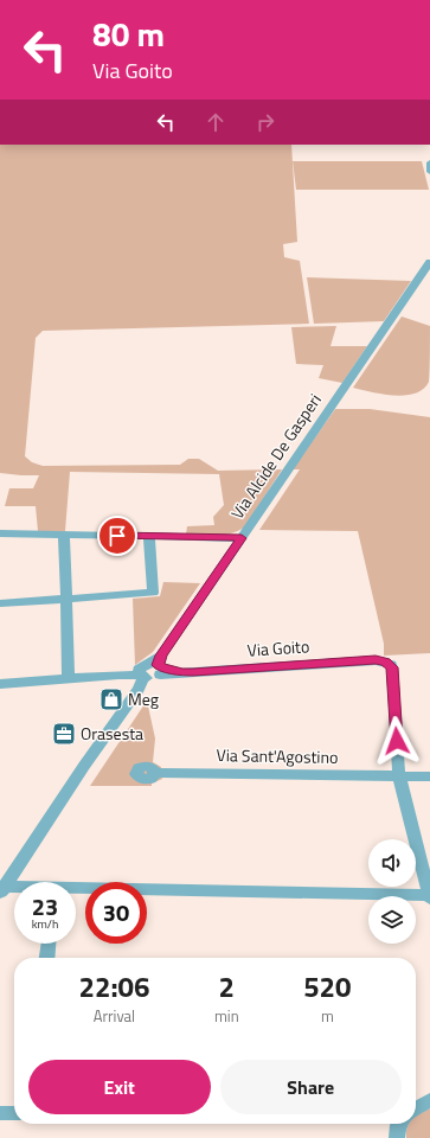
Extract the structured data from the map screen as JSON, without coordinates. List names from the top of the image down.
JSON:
{
  "streets": {
    "street": ["Via Alcide De Gasperi", "Via Goito", "Via Sant'Agostino"]
  },
  "crossings": [
    ["Via Alcide De Gasperi", "Via Goito"],
    ["Via Goito", "Via Sant'Agostino"]
  ],
  "places": {
    "shop": ["Meg"],
    "office": ["Orasesta"]
  },
  "page": {
    "turn": ["80 m", "Via Goito"],
    "speed": "23 km/h",
    "limit": "30",
    "eta": [
      "22:06",
      "Arrival",
      "2",
      "min",
      "520",
      "m"
    ],
    "buttons": ["Exit", "Share"]
  }
}
